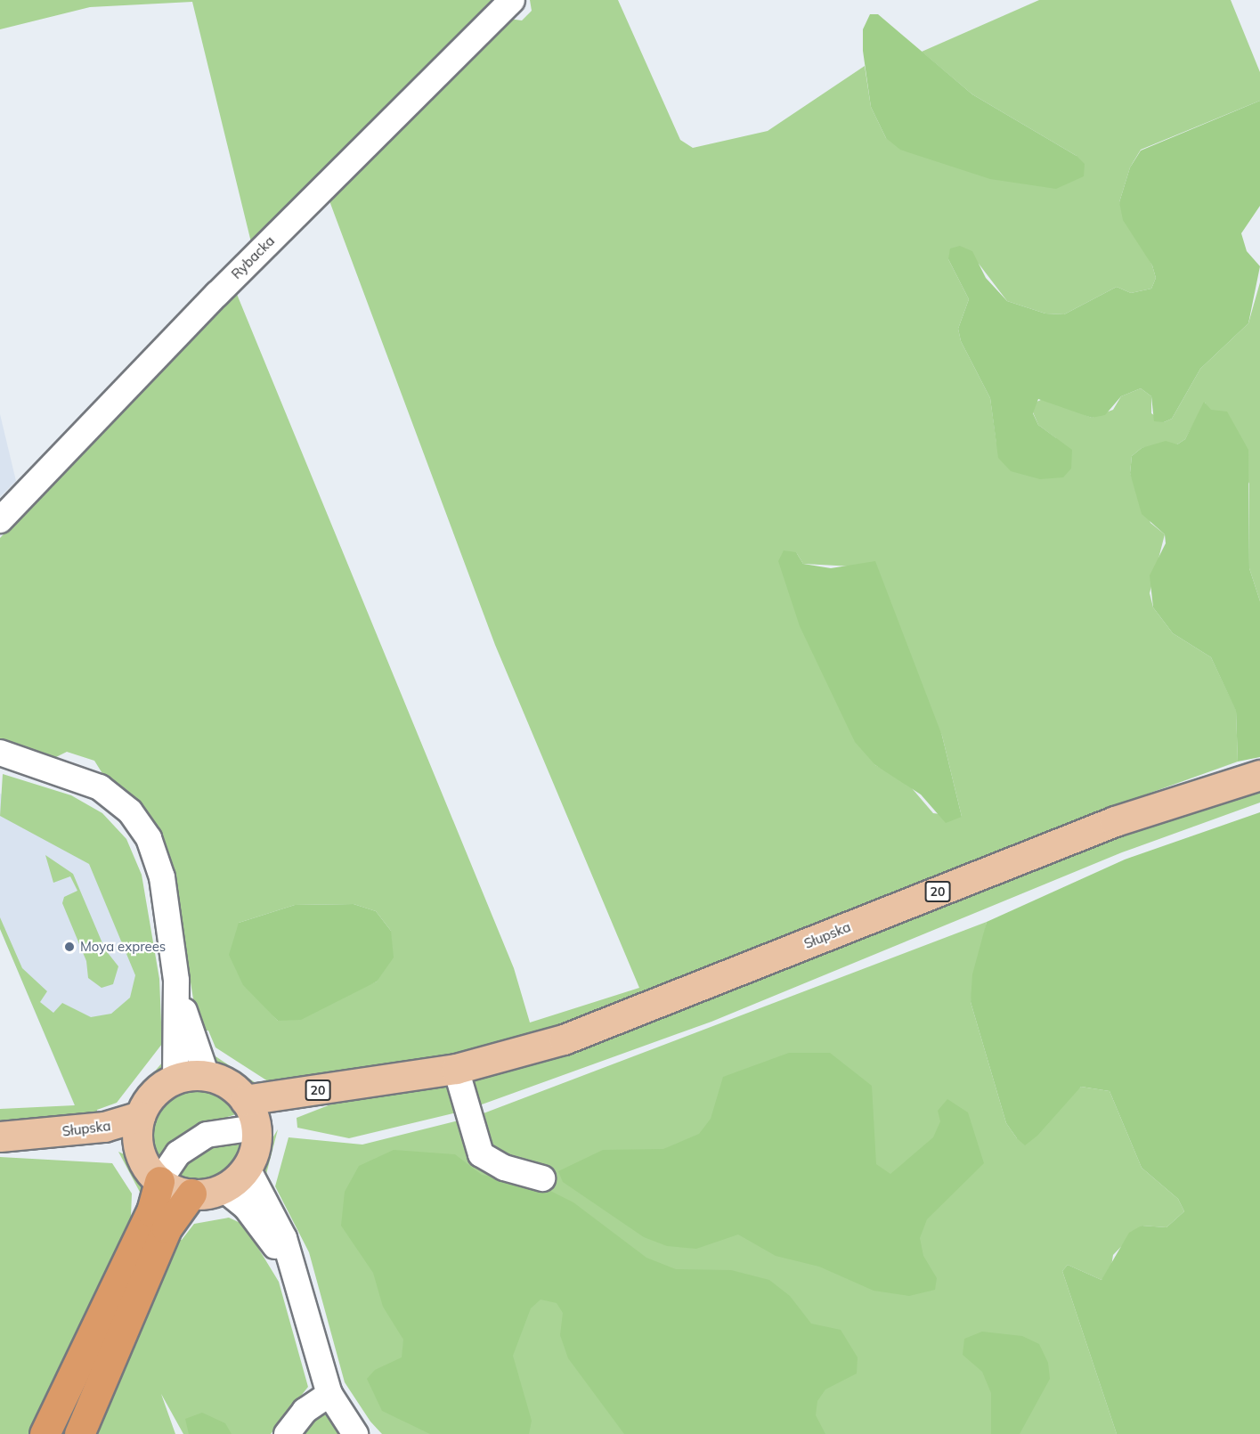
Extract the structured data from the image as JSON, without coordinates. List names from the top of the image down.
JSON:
{
  "streets": {
    "main road": ["20", "Słupska"],
    "street": ["Rybacka"]
  },
  "places": ["Moya exprees"]
}
